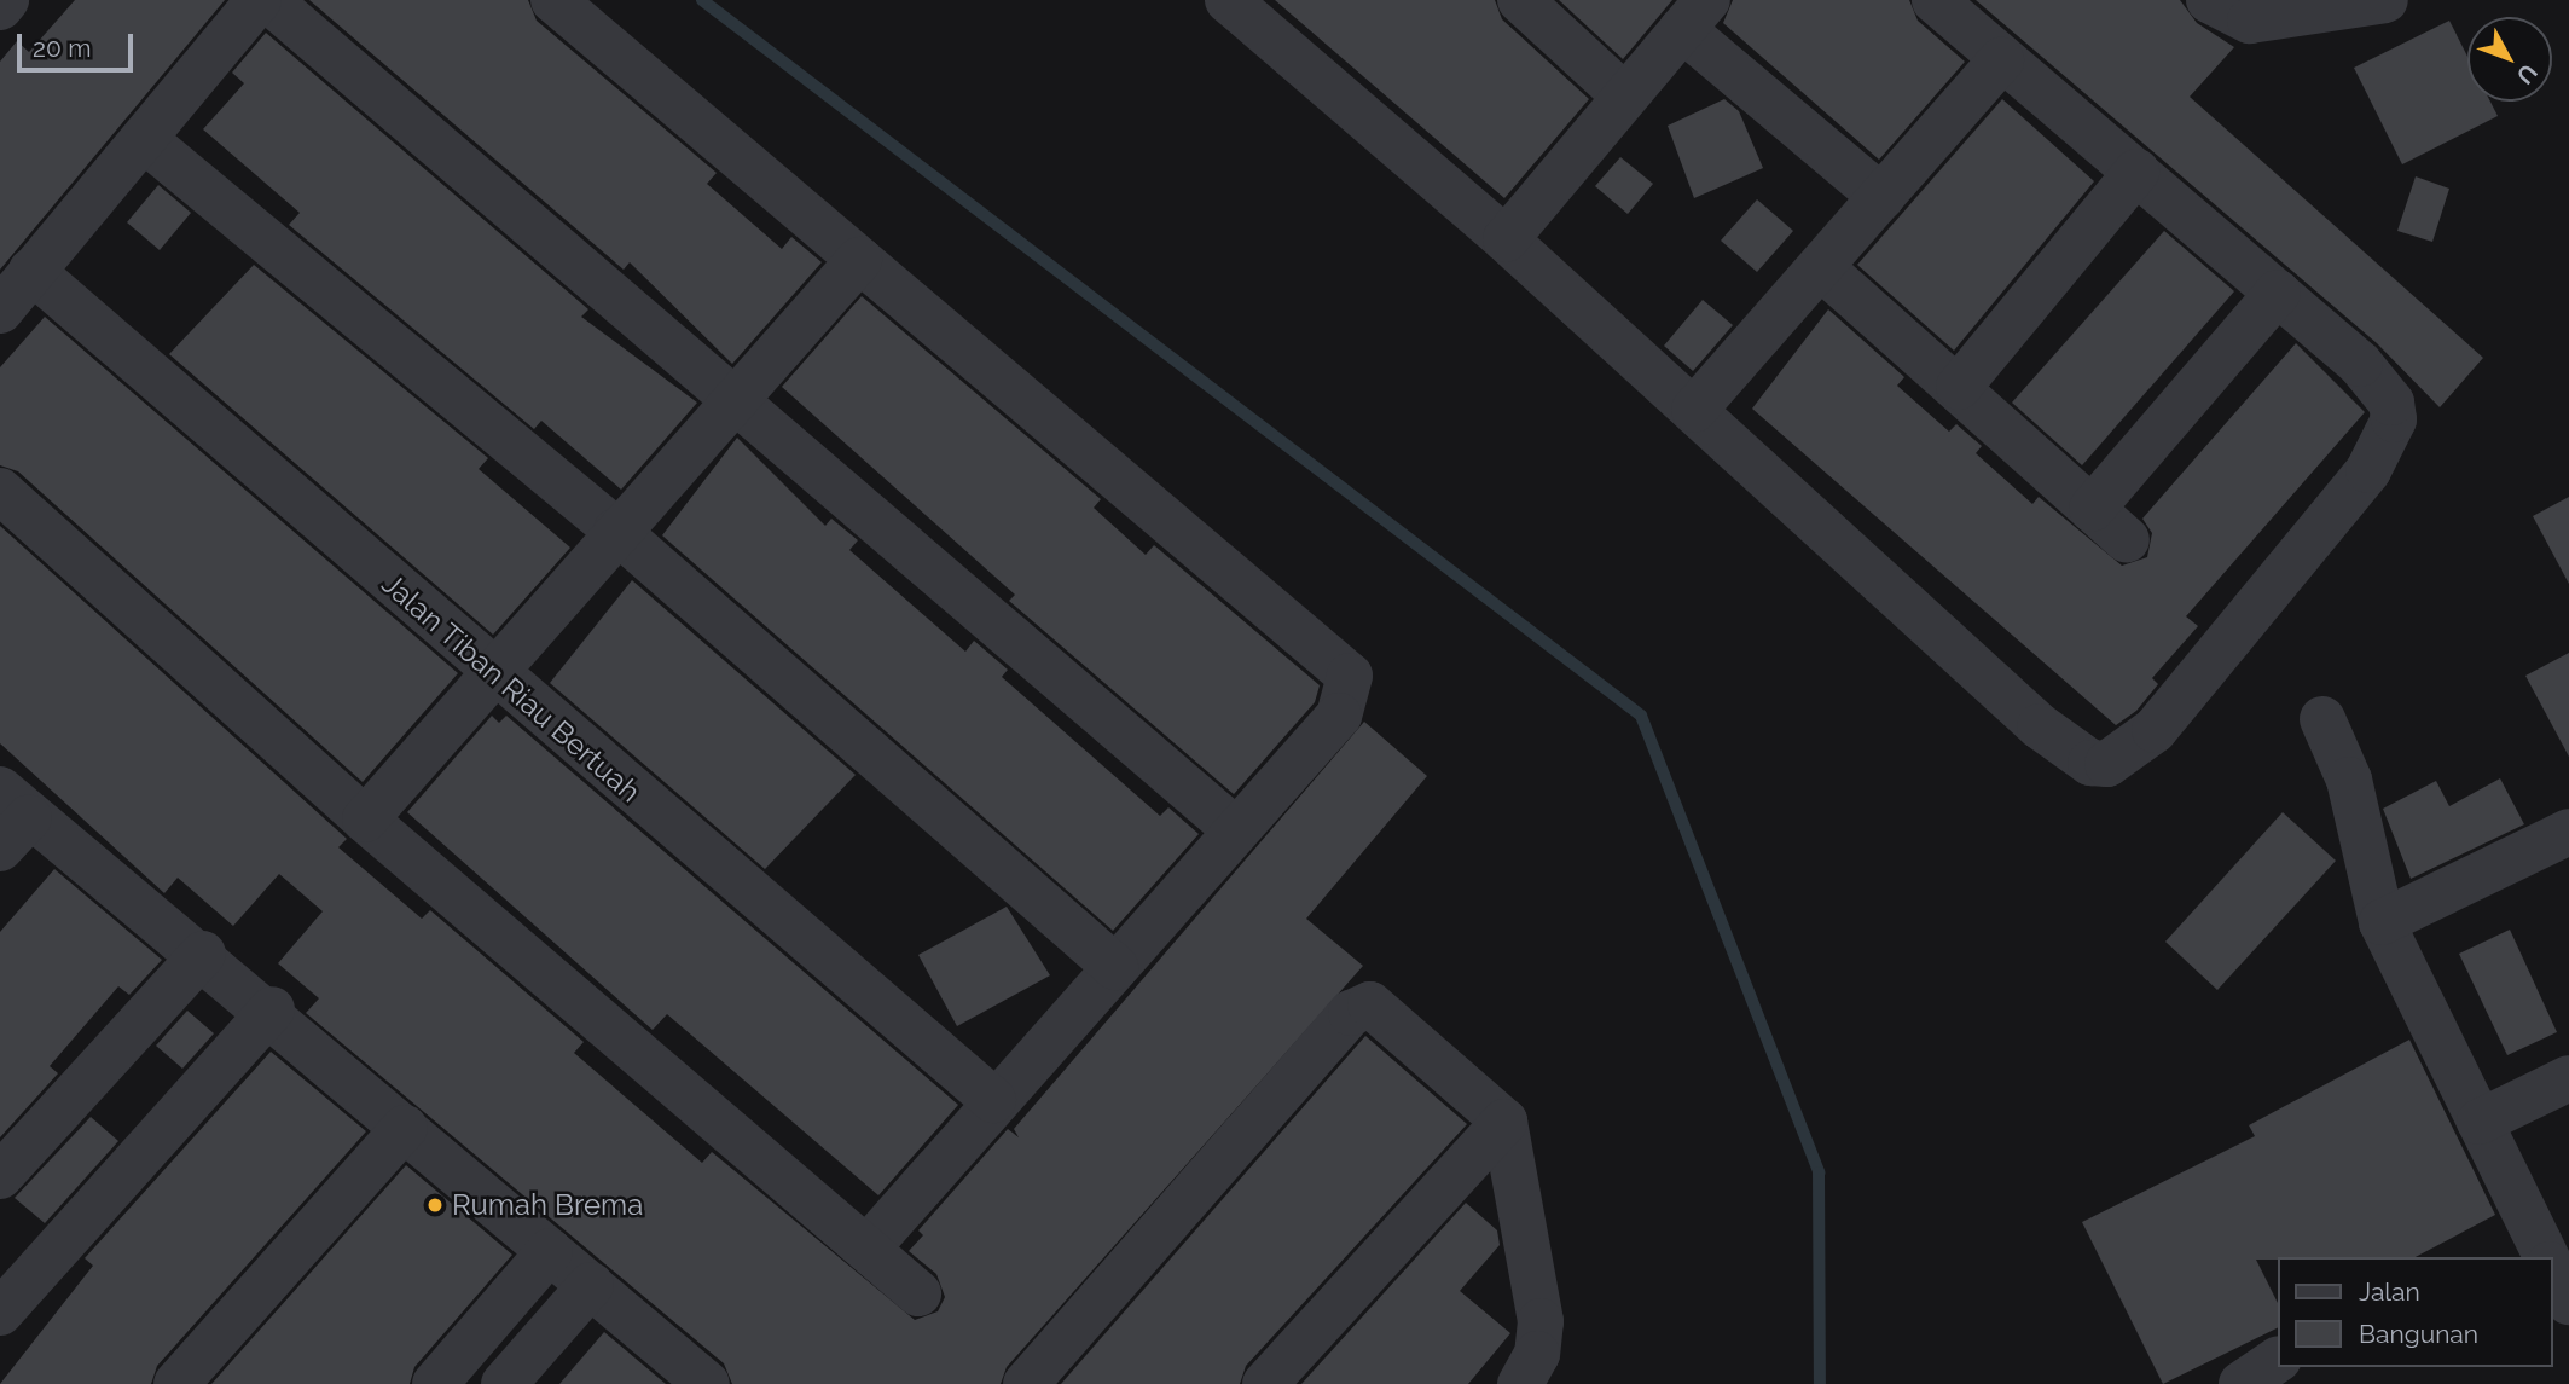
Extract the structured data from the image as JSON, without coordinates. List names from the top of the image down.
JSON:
{
  "streets": {
    "street": ["Jalan Tiban Riau Bertuah"]
  },
  "places": ["Rumah Brema"],
  "legend": ["Jalan", "Bangunan"],
  "scale_bar": "20 m",
  "north": "bottom right"
}
